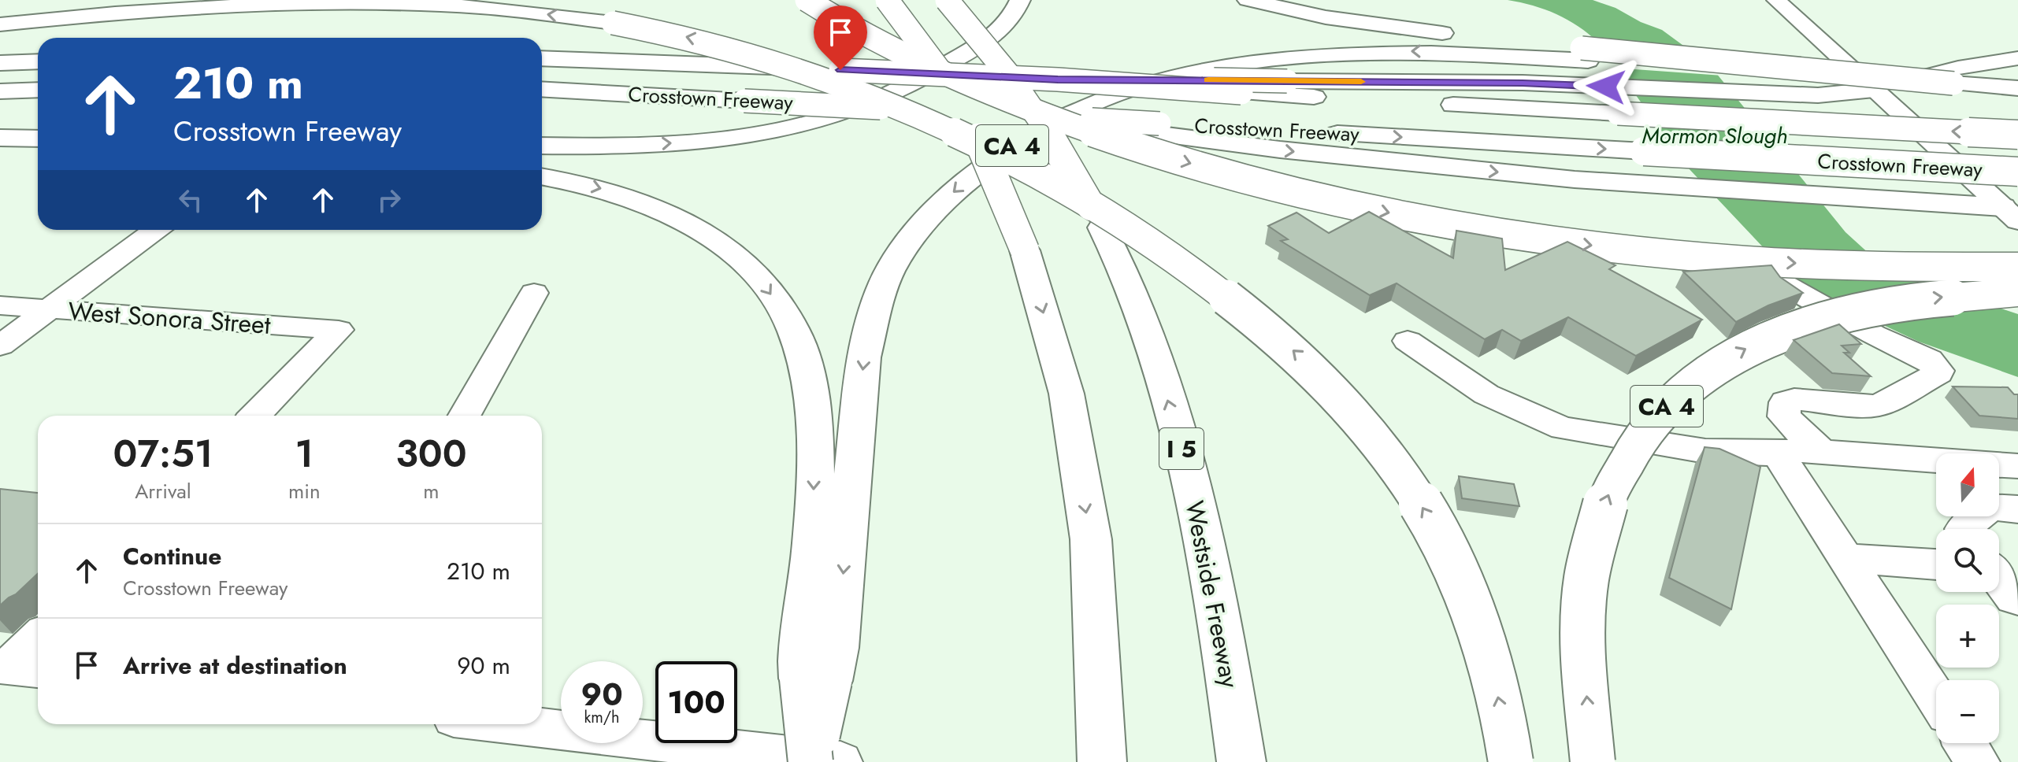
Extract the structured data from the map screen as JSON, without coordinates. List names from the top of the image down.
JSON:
{
  "streets": {
    "highway": [
      "Crosstown Freeway",
      "CA 4",
      "I 5",
      "Westside Freeway"
    ],
    "street": ["West Sonora Street"]
  },
  "water": ["Mormon Slough"],
  "north": "top",
  "page": {
    "turn": ["210 m", "Crosstown Freeway"],
    "eta": [
      "07:51",
      "Arrival",
      "1",
      "min",
      "300",
      "m"
    ],
    "map_buttons": ["+", "−"],
    "list": [
      {
        "name": "Continue",
        "note": "Crosstown Freeway",
        "value": "210 m"
      },
      {
        "name": "Arrive at destination",
        "value": "90 m"
      }
    ],
    "speed": "90 km/h",
    "limit": "100"
  }
}
